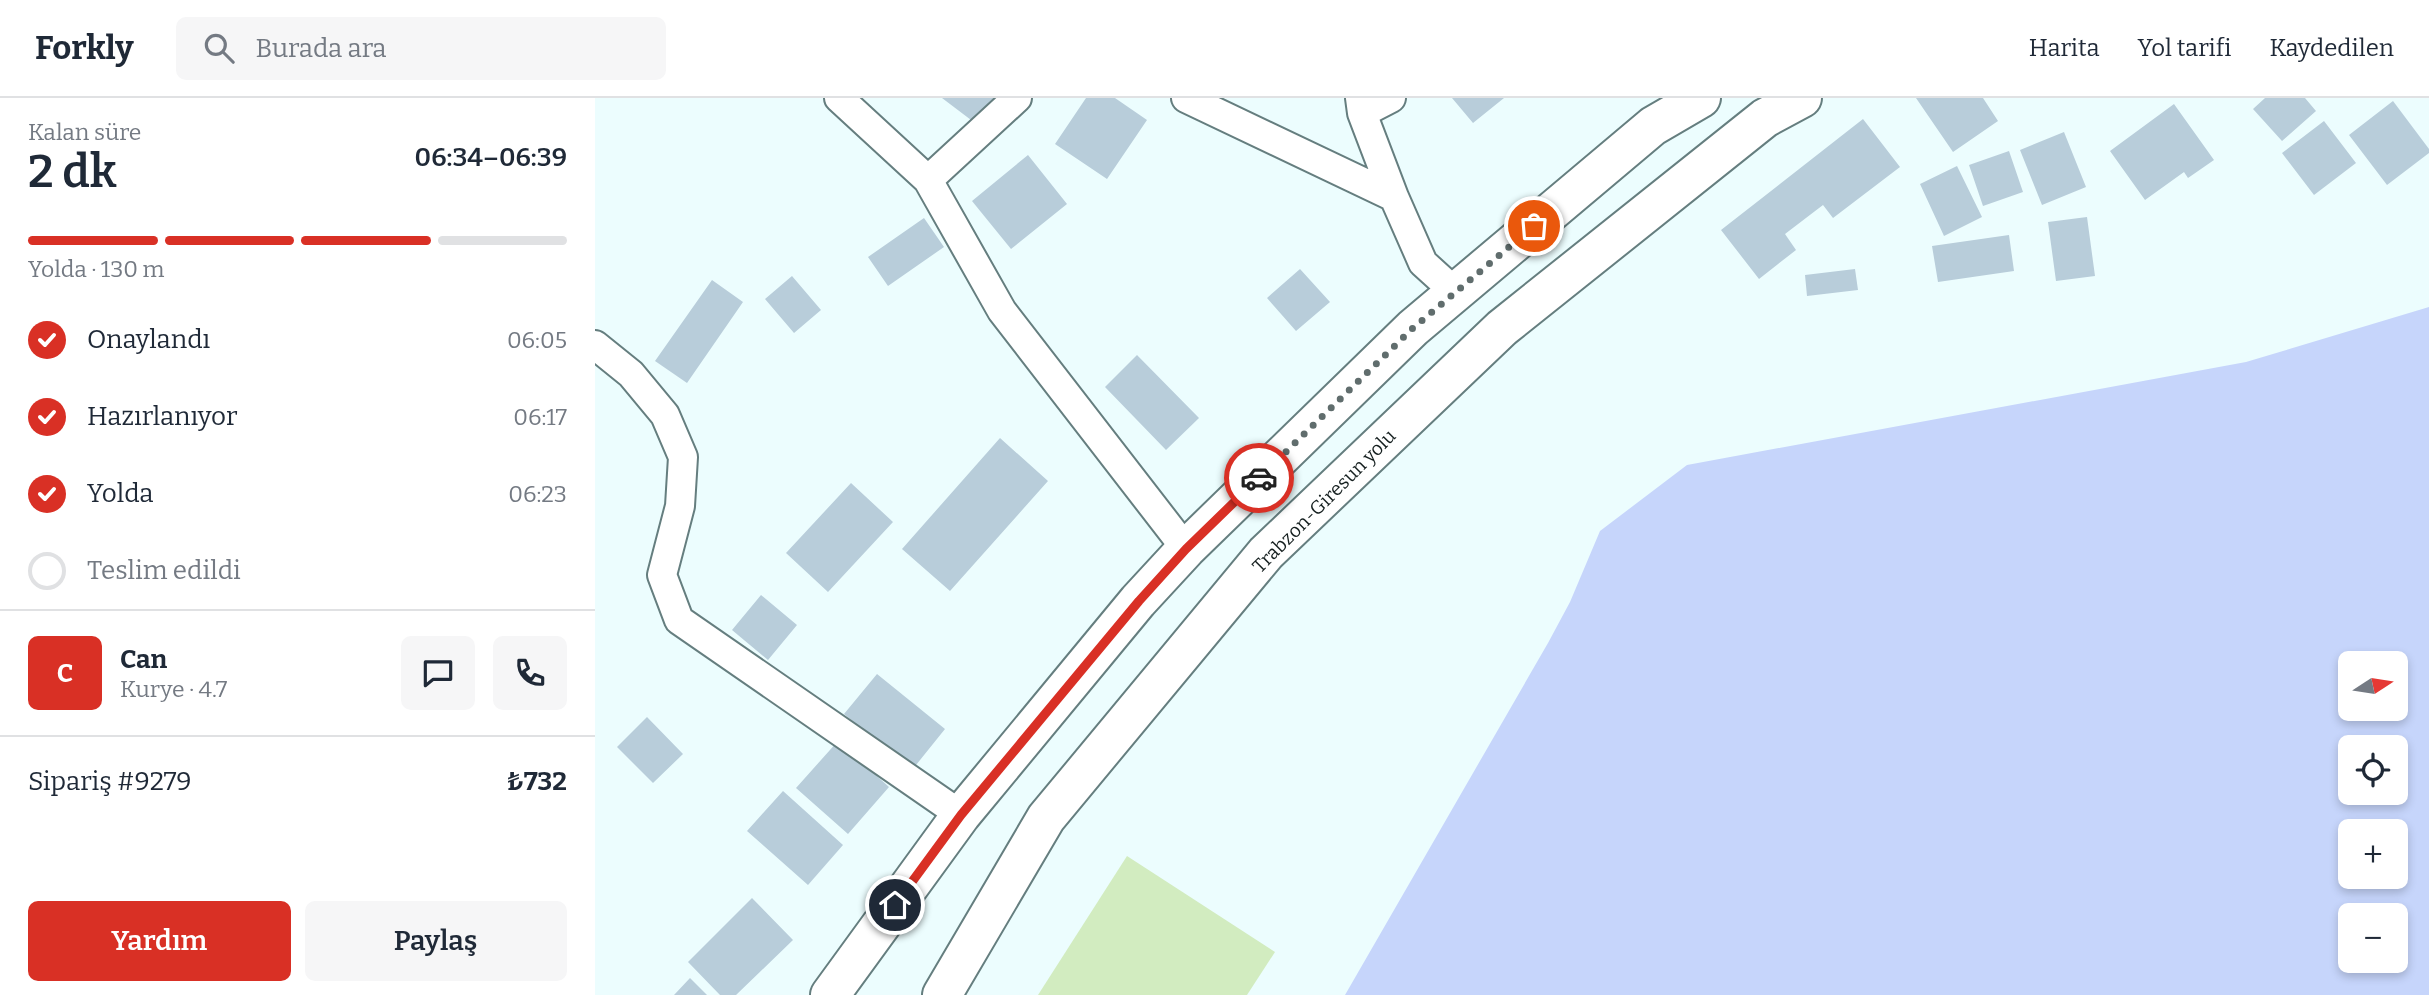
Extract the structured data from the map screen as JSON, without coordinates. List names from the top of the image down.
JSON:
{
  "streets": {
    "highway": ["Trabzon-Giresun yolu"]
  },
  "north": "right",
  "page": {
    "header": "Forkly",
    "search": "Burada ara",
    "nav": ["Harita", "Yol tarifi", "Kaydedilen"],
    "heading": ["2 dk", "Kalan süre", "06:34–06:39"],
    "panel": [
      "Can",
      "Kurye · 4.7",
      "Sipariş #9279",
      "₺732"
    ],
    "bar": "Yolda · 130 m",
    "list": [
      ["Onaylandı", "06:05"],
      ["Hazırlanıyor", "06:17"],
      ["Yolda", "06:23"],
      "Teslim edildi"
    ],
    "round": "C",
    "map_buttons": ["+", "−"],
    "buttons": ["Yardım", "Paylaş"]
  }
}
